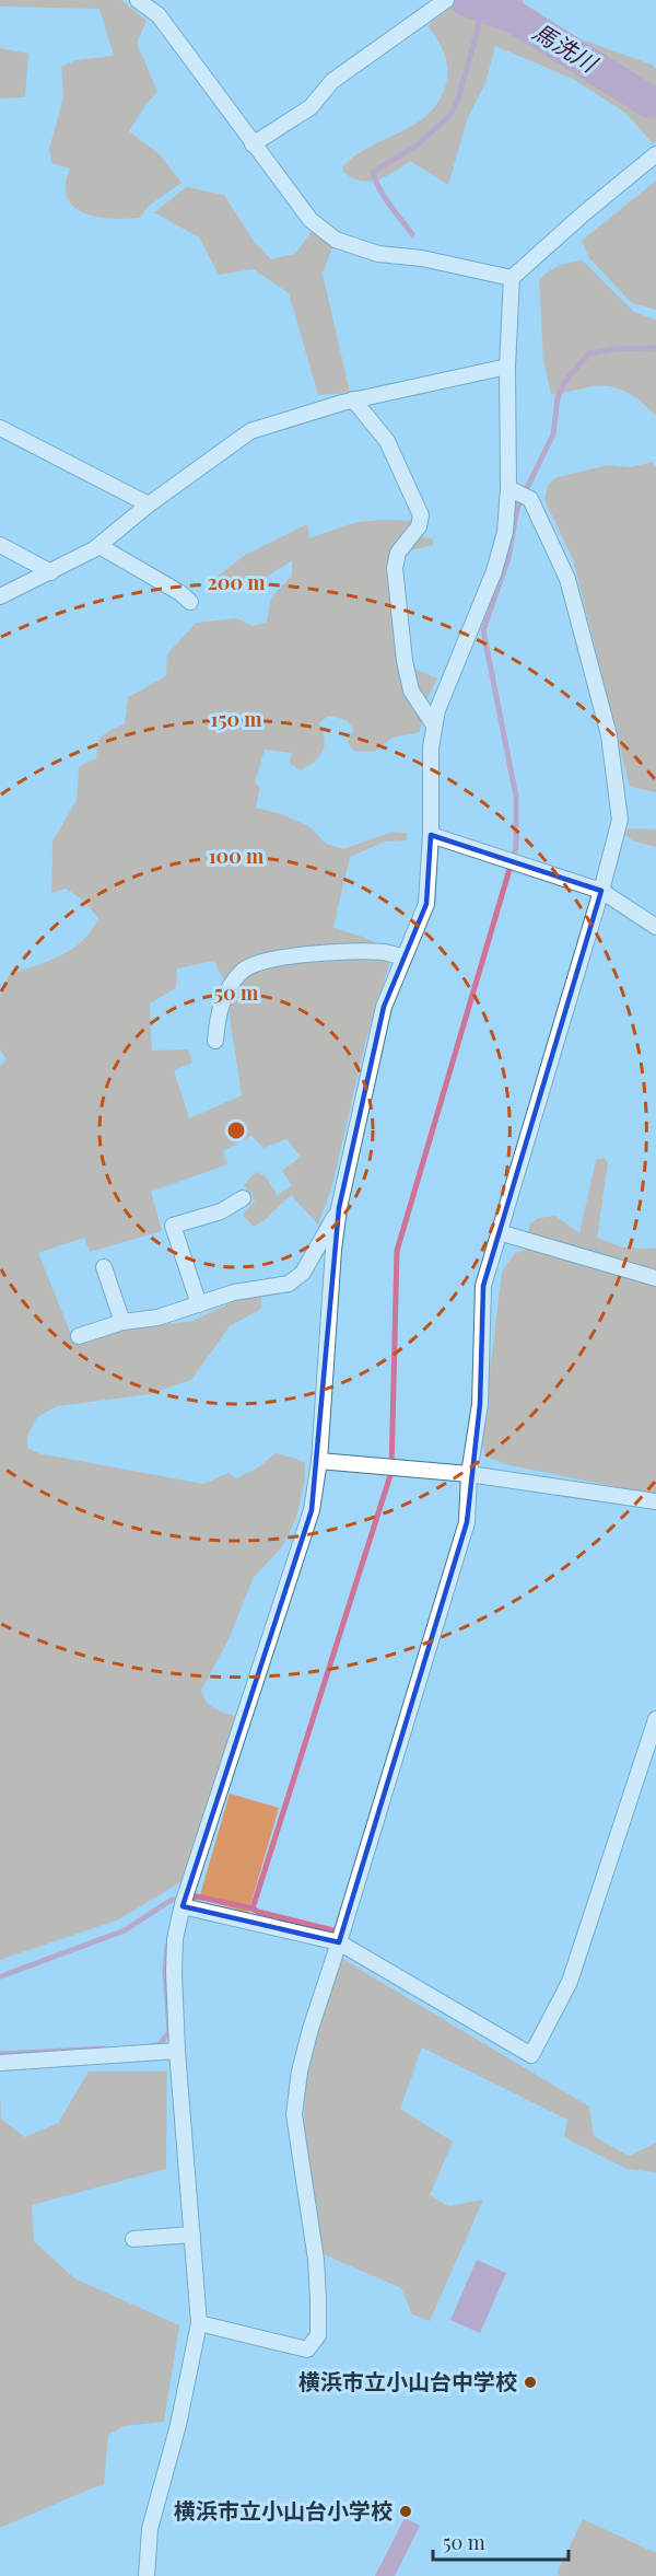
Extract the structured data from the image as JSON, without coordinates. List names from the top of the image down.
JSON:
{
  "water": ["馬洗川"],
  "places": ["横浜市立小山台中学校", "横浜市立小山台小学校"],
  "scale_bar": "50 m",
  "rings": [
    "200 m",
    "150 m",
    "100 m",
    "50 m"
  ]
}
